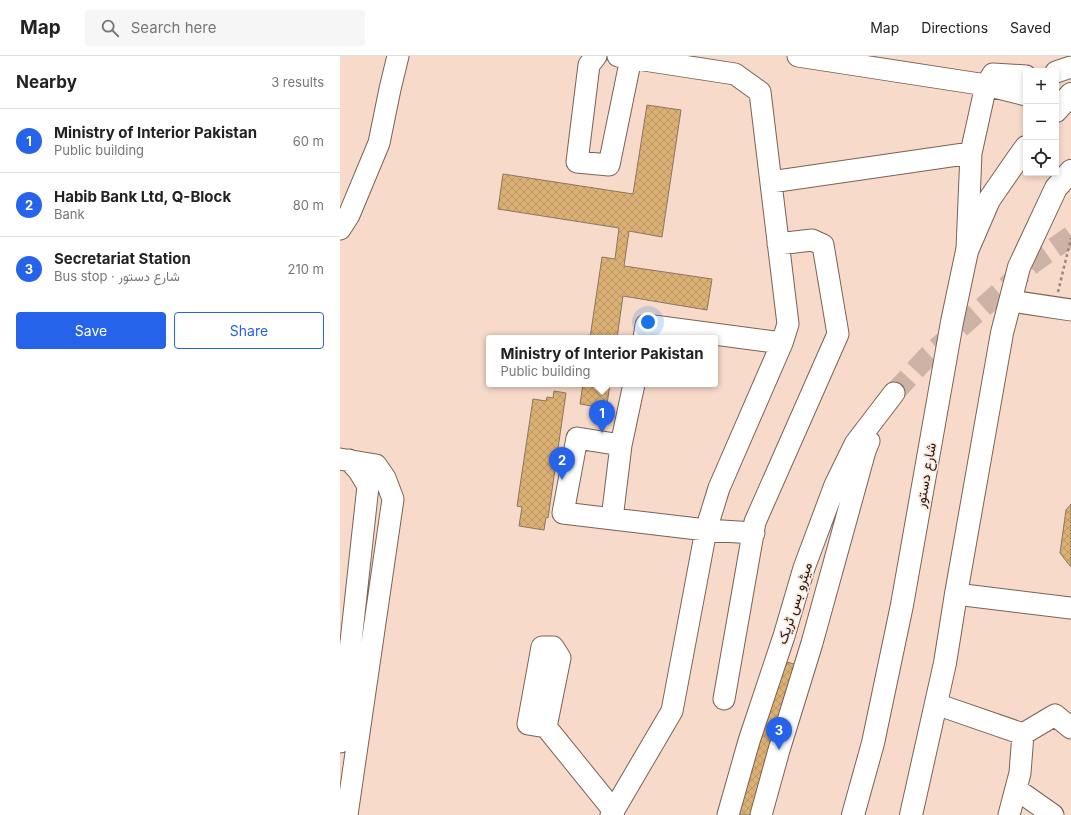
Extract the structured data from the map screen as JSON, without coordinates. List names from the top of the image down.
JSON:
{
  "streets": {
    "main road": ["شارع دستور"],
    "street": ["میٹرو بس ٹریک"]
  },
  "page": {
    "header": "Map",
    "search": "Search here",
    "nav": ["Map", "Directions", "Saved"],
    "heading": ["Nearby", "3 results"],
    "map_buttons": ["+", "−"],
    "list": [
      {
        "mark": "1",
        "name": "Ministry of Interior Pakistan",
        "note": "Public building",
        "value": "60 m"
      },
      {
        "mark": "2",
        "name": "Habib Bank Ltd, Q-Block",
        "note": "Bank",
        "value": "80 m"
      },
      {
        "mark": "3",
        "name": "Secretariat Station",
        "note": "Bus stop · شارع دستور",
        "value": "210 m"
      }
    ],
    "buttons": ["Save", "Share"],
    "popup": ["Ministry of Interior Pakistan", "Public building"],
    "pins": ["1", "2", "3"]
  }
}
